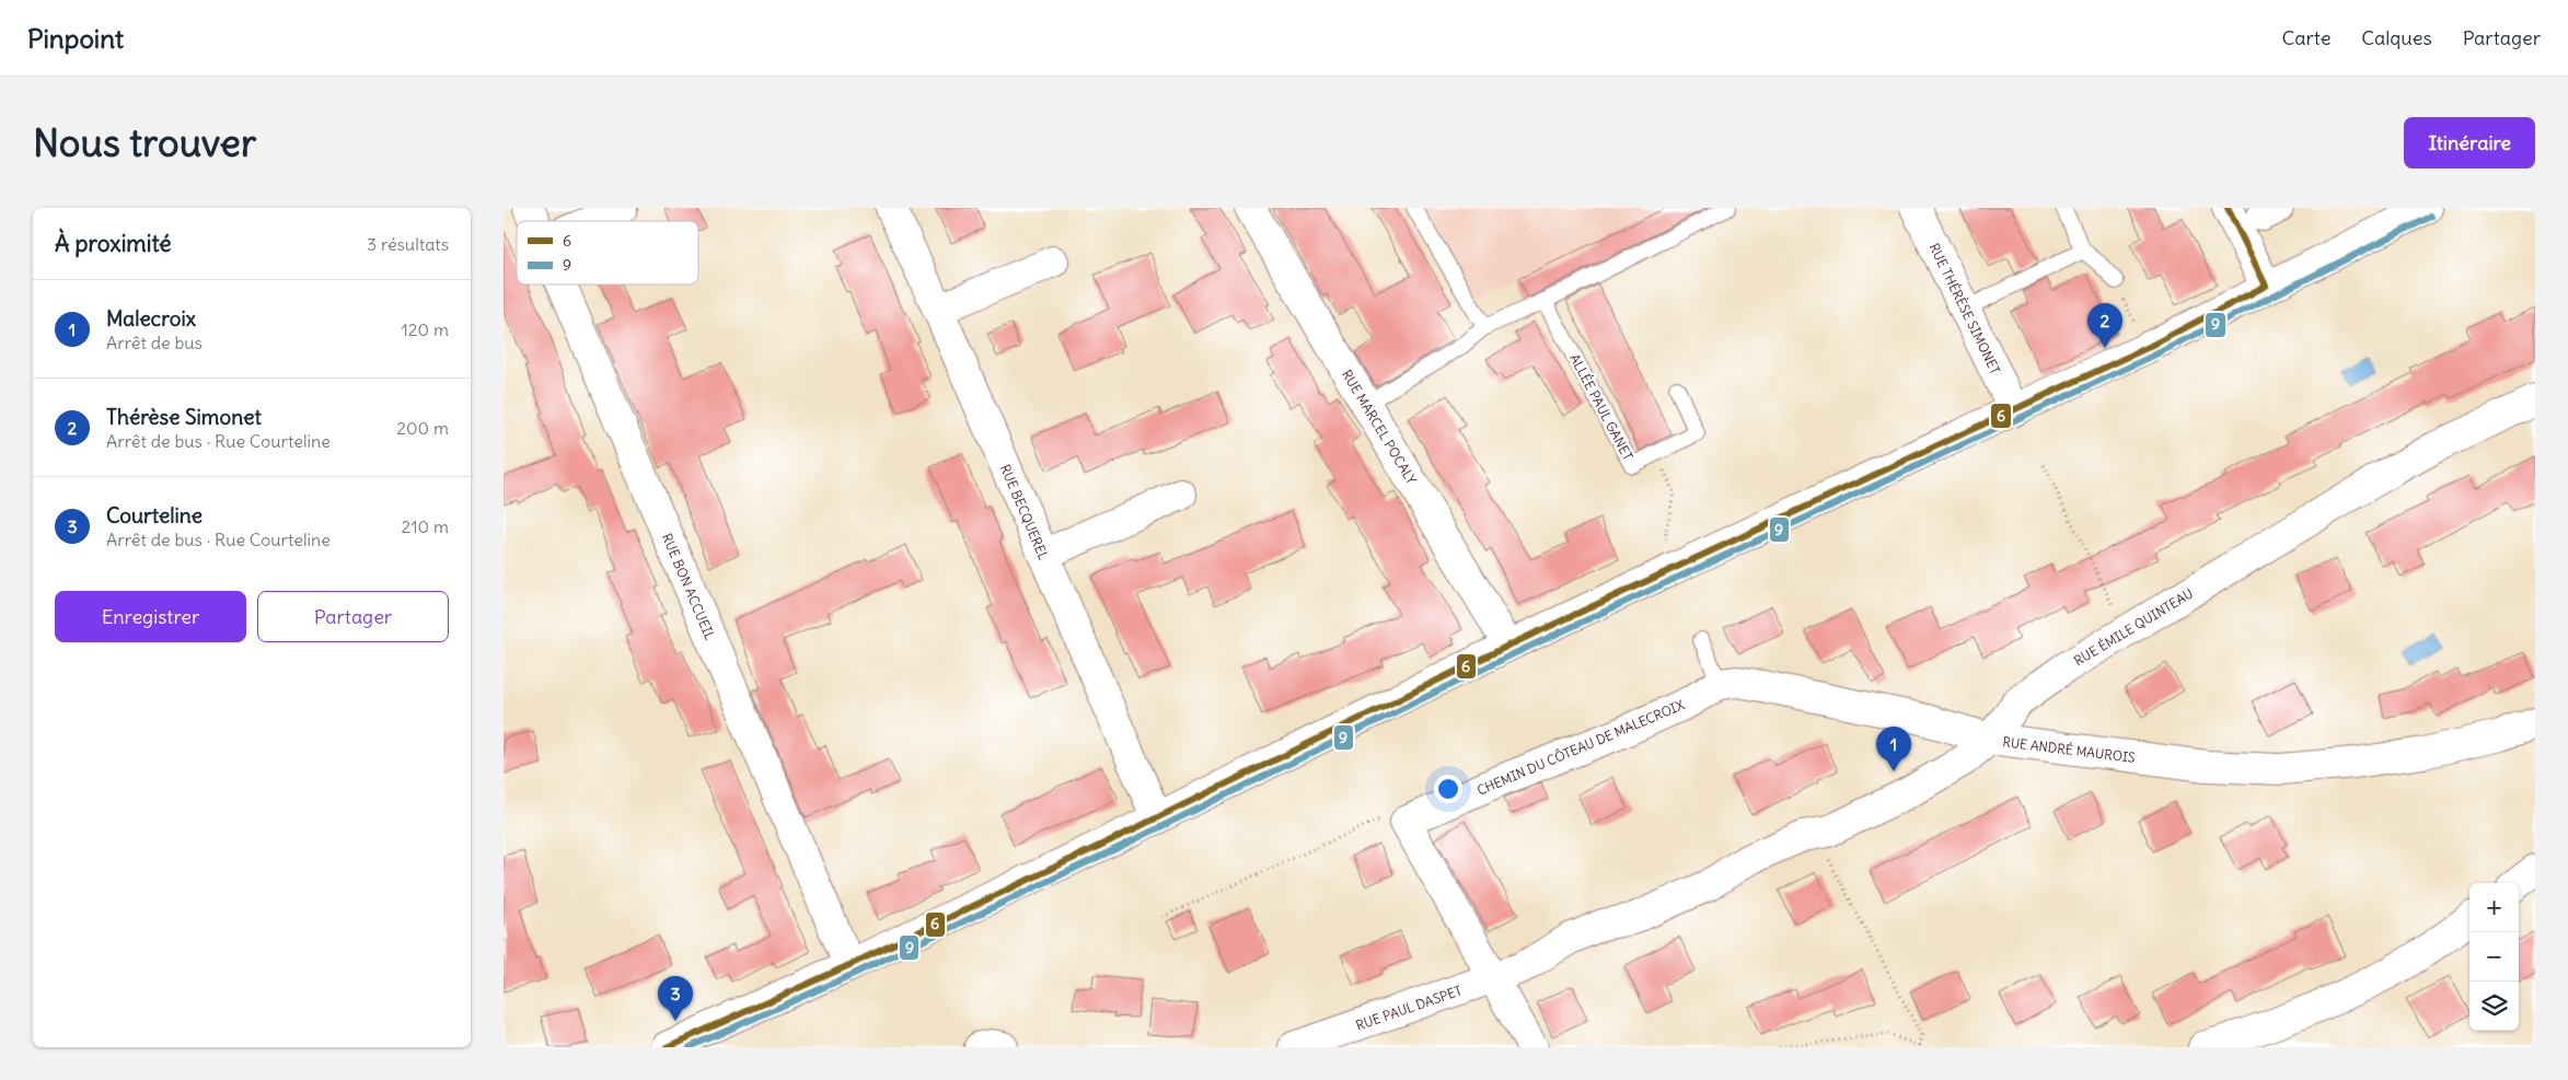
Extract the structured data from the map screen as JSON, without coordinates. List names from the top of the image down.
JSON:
{
  "streets": {
    "street": [
      "RUE THÉRÈSE SIMONET",
      "RUE MARCEL POCALY",
      "RUE BECQUEREL",
      "RUE BON ACCUEIL",
      "RUE ÉMILE QUINTEAU",
      "CHEMIN DU CÔTEAU DE MALECROIX",
      "RUE ANDRÉ MAUROIS",
      "RUE PAUL DASPET"
    ],
    "lane": ["ALLÉE PAUL GANET"]
  },
  "crossings": [
    ["RUE ÉMILE QUINTEAU", "RUE ANDRÉ MAUROIS"],
    ["RUE ANDRÉ MAUROIS", "RUE PAUL DASPET"]
  ],
  "lines": ["transit line 6", "transit line 9"],
  "legend": ["6", "9"],
  "page": {
    "header": "Pinpoint",
    "nav": ["Carte", "Calques", "Partager"],
    "buttons": [
      "Itinéraire",
      ["Enregistrer", "Partager"]
    ],
    "title": "Nous trouver",
    "heading": ["À proximité", "3 résultats"],
    "list": [
      {
        "mark": "1",
        "name": "Malecroix",
        "note": "Arrêt de bus",
        "value": "120 m"
      },
      {
        "mark": "2",
        "name": "Thérèse Simonet",
        "note": "Arrêt de bus · Rue Courteline",
        "value": "200 m"
      },
      {
        "mark": "3",
        "name": "Courteline",
        "note": "Arrêt de bus · Rue Courteline",
        "value": "210 m"
      }
    ],
    "pins": ["2", "1", "3"],
    "map_buttons": ["+", "−"]
  }
}
